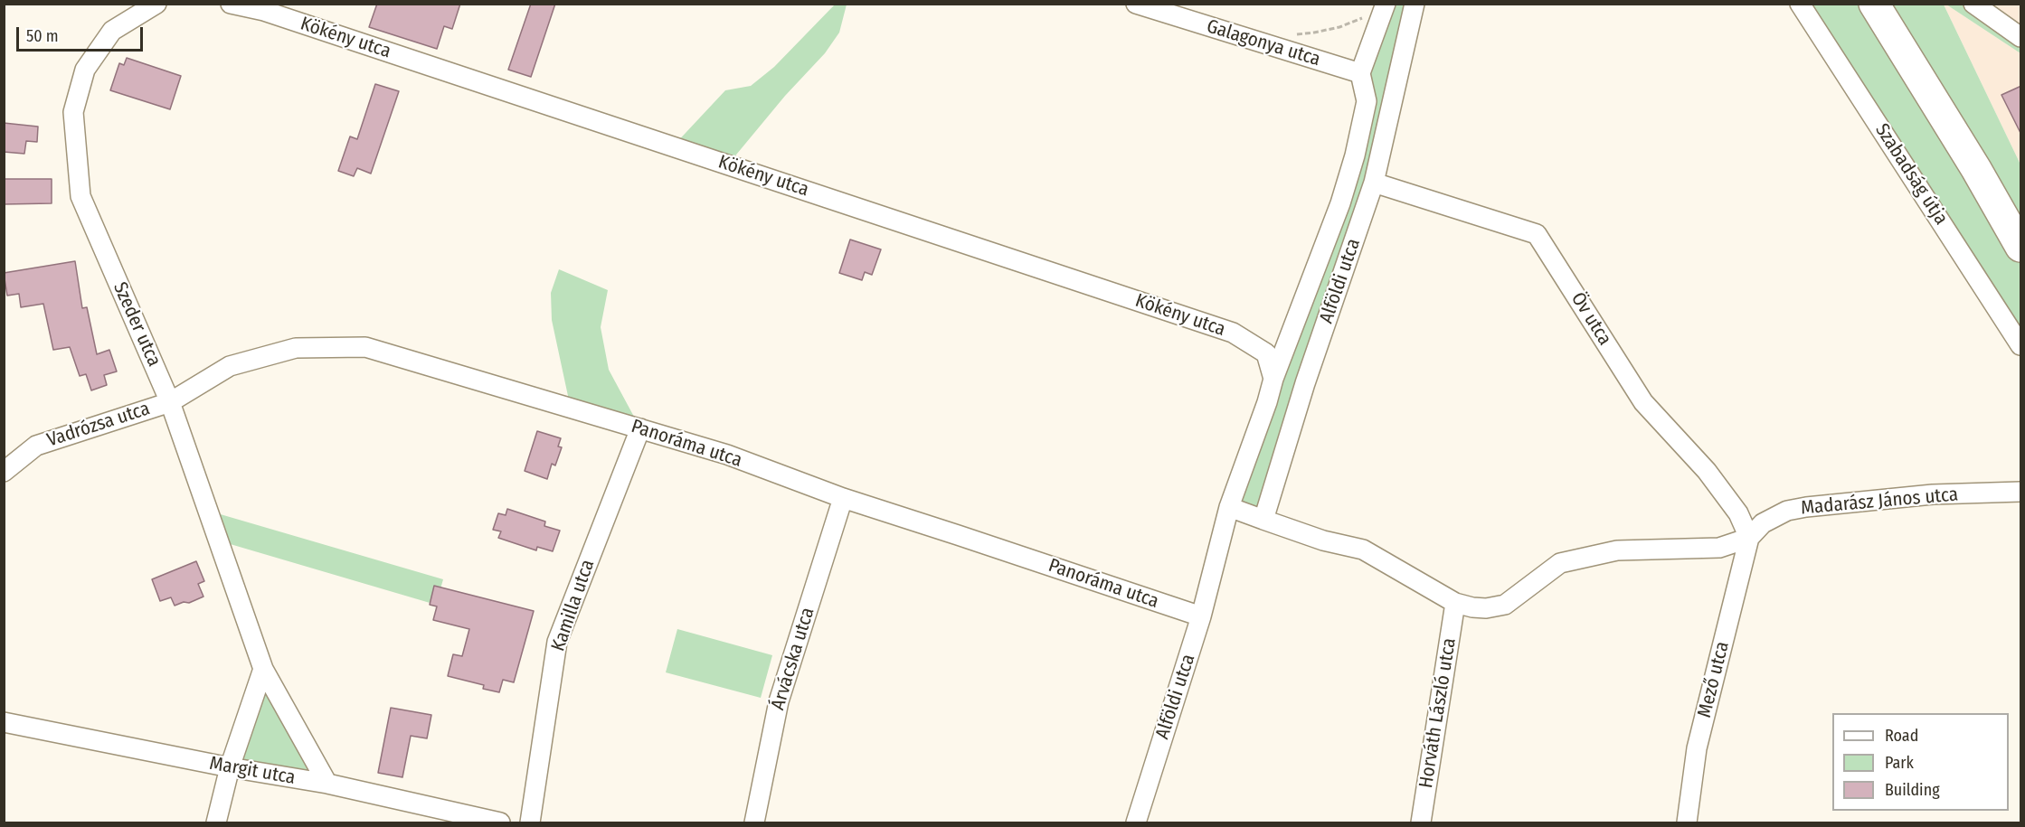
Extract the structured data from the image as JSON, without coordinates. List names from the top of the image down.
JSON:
{
  "streets": {
    "street": [
      "Kökény utca",
      "Galagonya utca",
      "Szabadság útja",
      "Alföldi utca",
      "Öv utca",
      "Szeder utca",
      "Vadrózsa utca",
      "Panoráma utca",
      "Madarász János utca",
      "Kamilla utca",
      "Árvácska utca",
      "Mező utca",
      "Horváth László utca",
      "Margit utca"
    ]
  },
  "crossings": [
    ["Kökény utca", "Alföldi utca"],
    ["Galagonya utca", "Alföldi utca"],
    ["Alföldi utca", "Öv utca"],
    ["Alföldi utca", "Panoráma utca"],
    ["Alföldi utca", "Madarász János utca"],
    ["Öv utca", "Madarász János utca"],
    ["Öv utca", "Mező utca"],
    ["Szeder utca", "Vadrózsa utca"],
    ["Szeder utca", "Panoráma utca"],
    ["Szeder utca", "Margit utca"],
    ["Vadrózsa utca", "Panoráma utca"],
    ["Panoráma utca", "Kamilla utca"],
    ["Panoráma utca", "Árvácska utca"],
    ["Madarász János utca", "Mező utca"],
    ["Madarász János utca", "Horváth László utca"]
  ],
  "legend": ["Road", "Park", "Building"],
  "scale_bar": "50 m"
}
